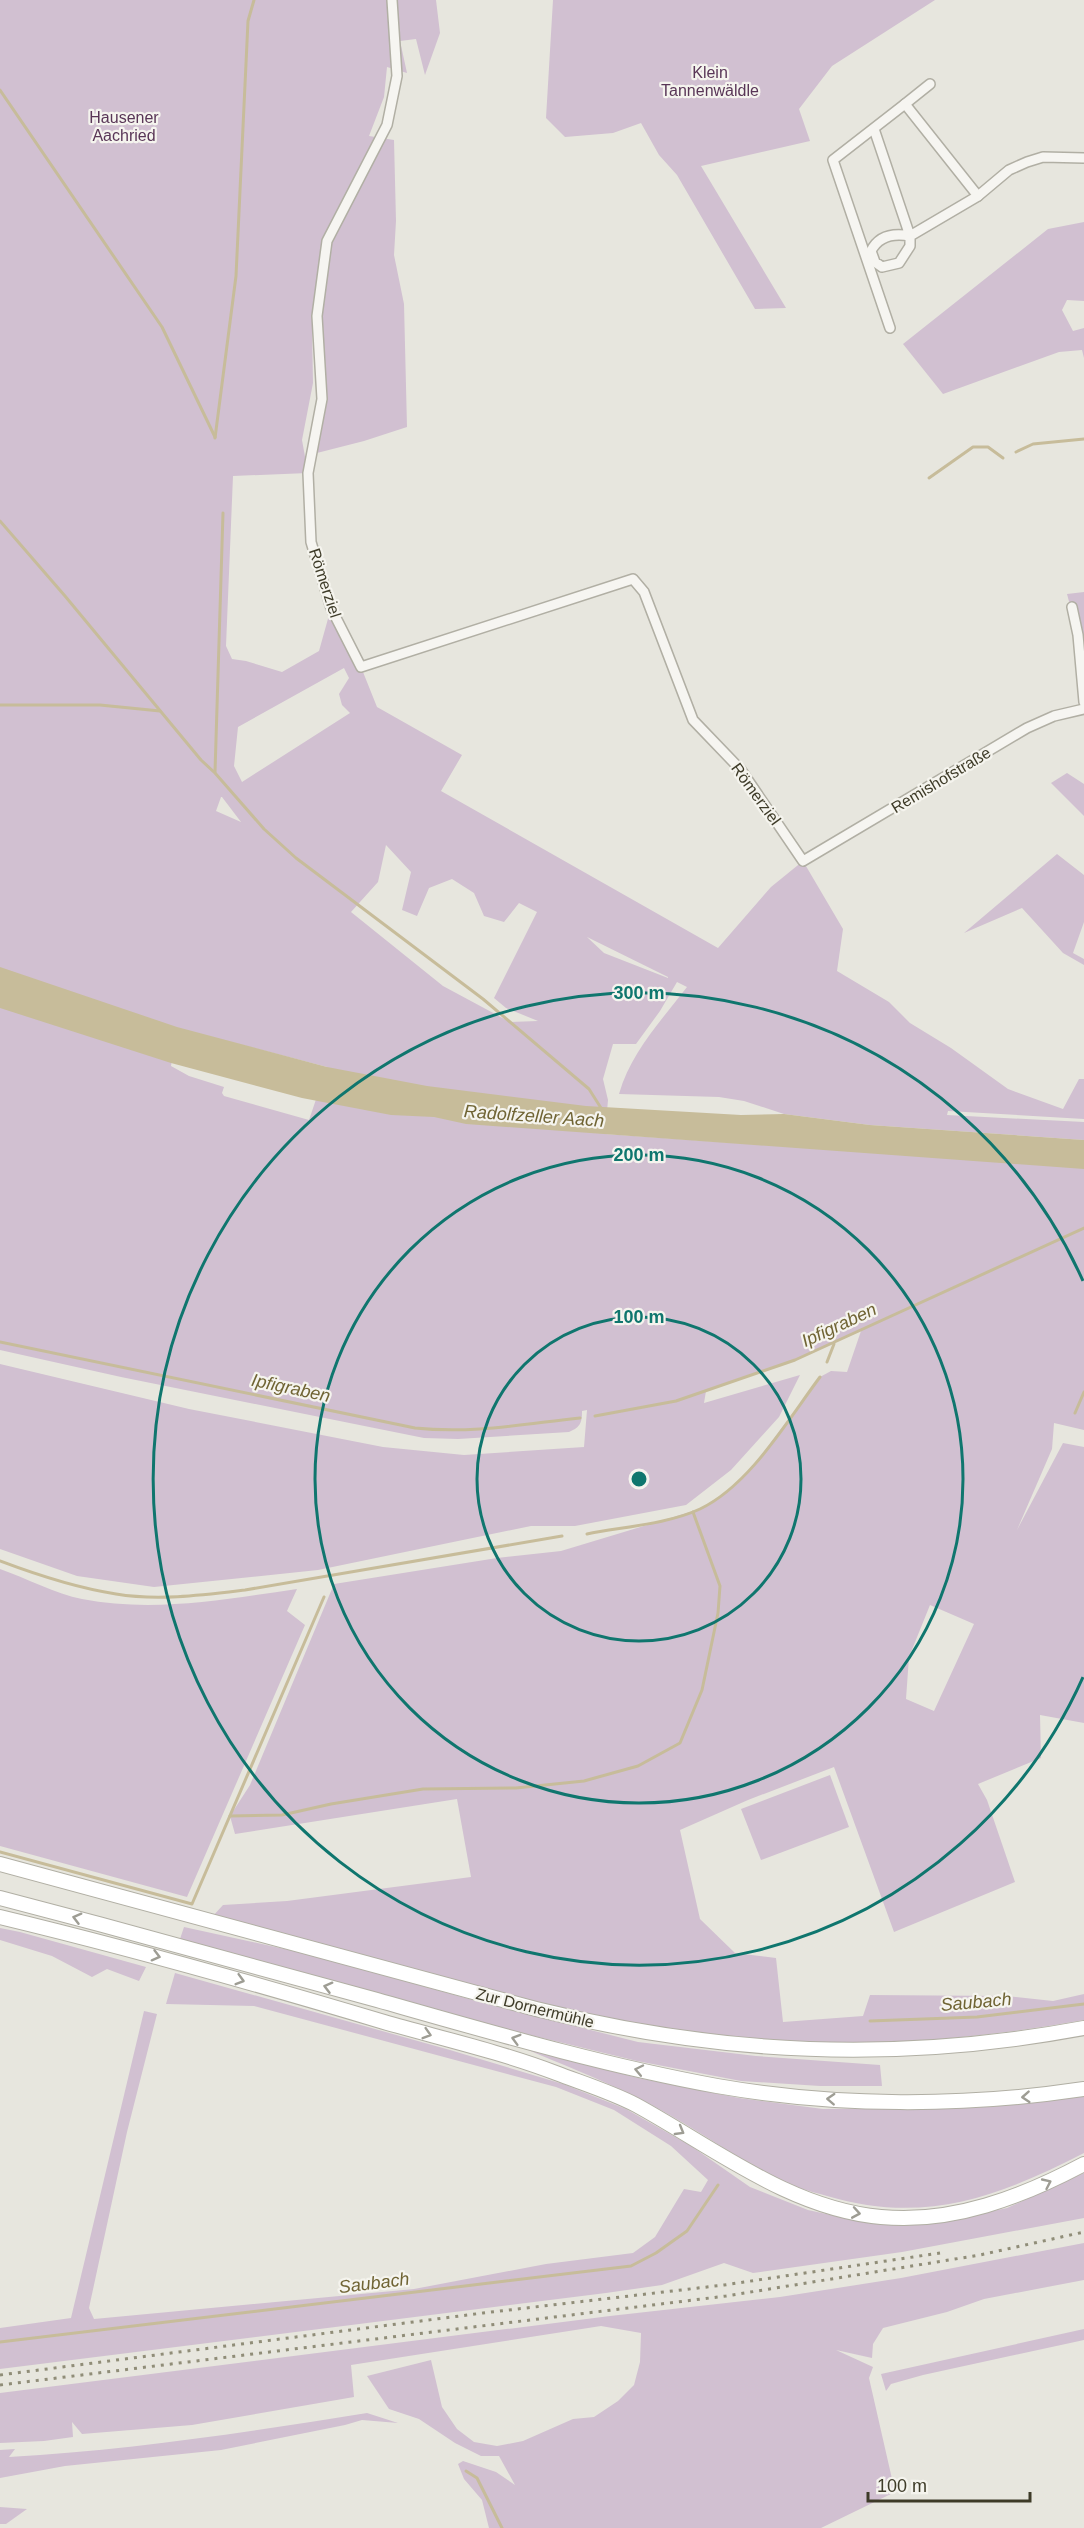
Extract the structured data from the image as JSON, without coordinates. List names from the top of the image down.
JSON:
{
  "streets": {
    "main road": ["Zur Dornermühle"],
    "street": ["Römerziel", "Remishofstraße"]
  },
  "crossings": [
    ["Römerziel", "Remishofstraße"]
  ],
  "water": ["Radolfzeller Aach", "Ipfigraben", "Saubach"],
  "parks": ["Klein Tannenwäldle", "Hausener Aachried"],
  "scale_bar": "100 m",
  "rings": ["300 m", "200 m", "100 m"]
}
